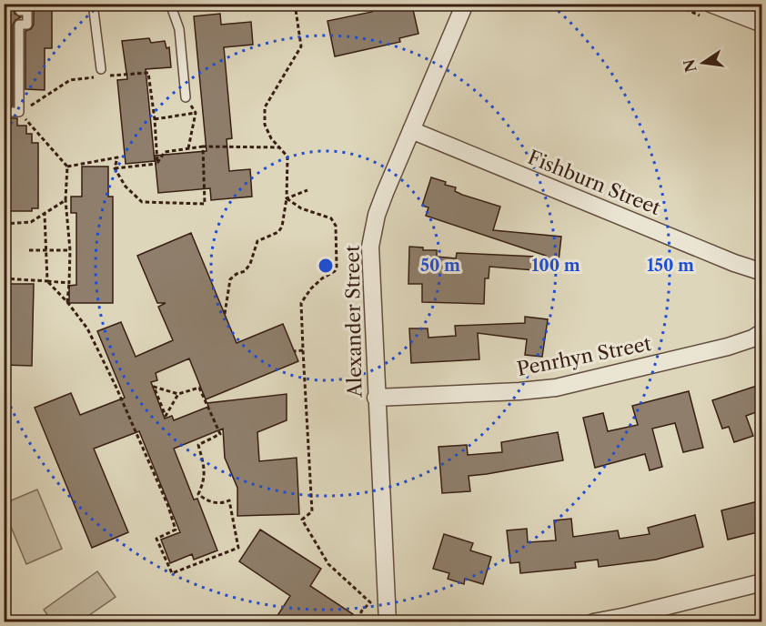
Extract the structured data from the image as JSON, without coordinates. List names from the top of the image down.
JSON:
{
  "streets": {
    "street": ["Fishburn Street", "Alexander Street", "Penrhyn Street"]
  },
  "crossings": [
    ["Fishburn Street", "Alexander Street"],
    ["Alexander Street", "Penrhyn Street"]
  ],
  "north": "left",
  "rings": ["50 m", "100 m", "150 m"]
}
